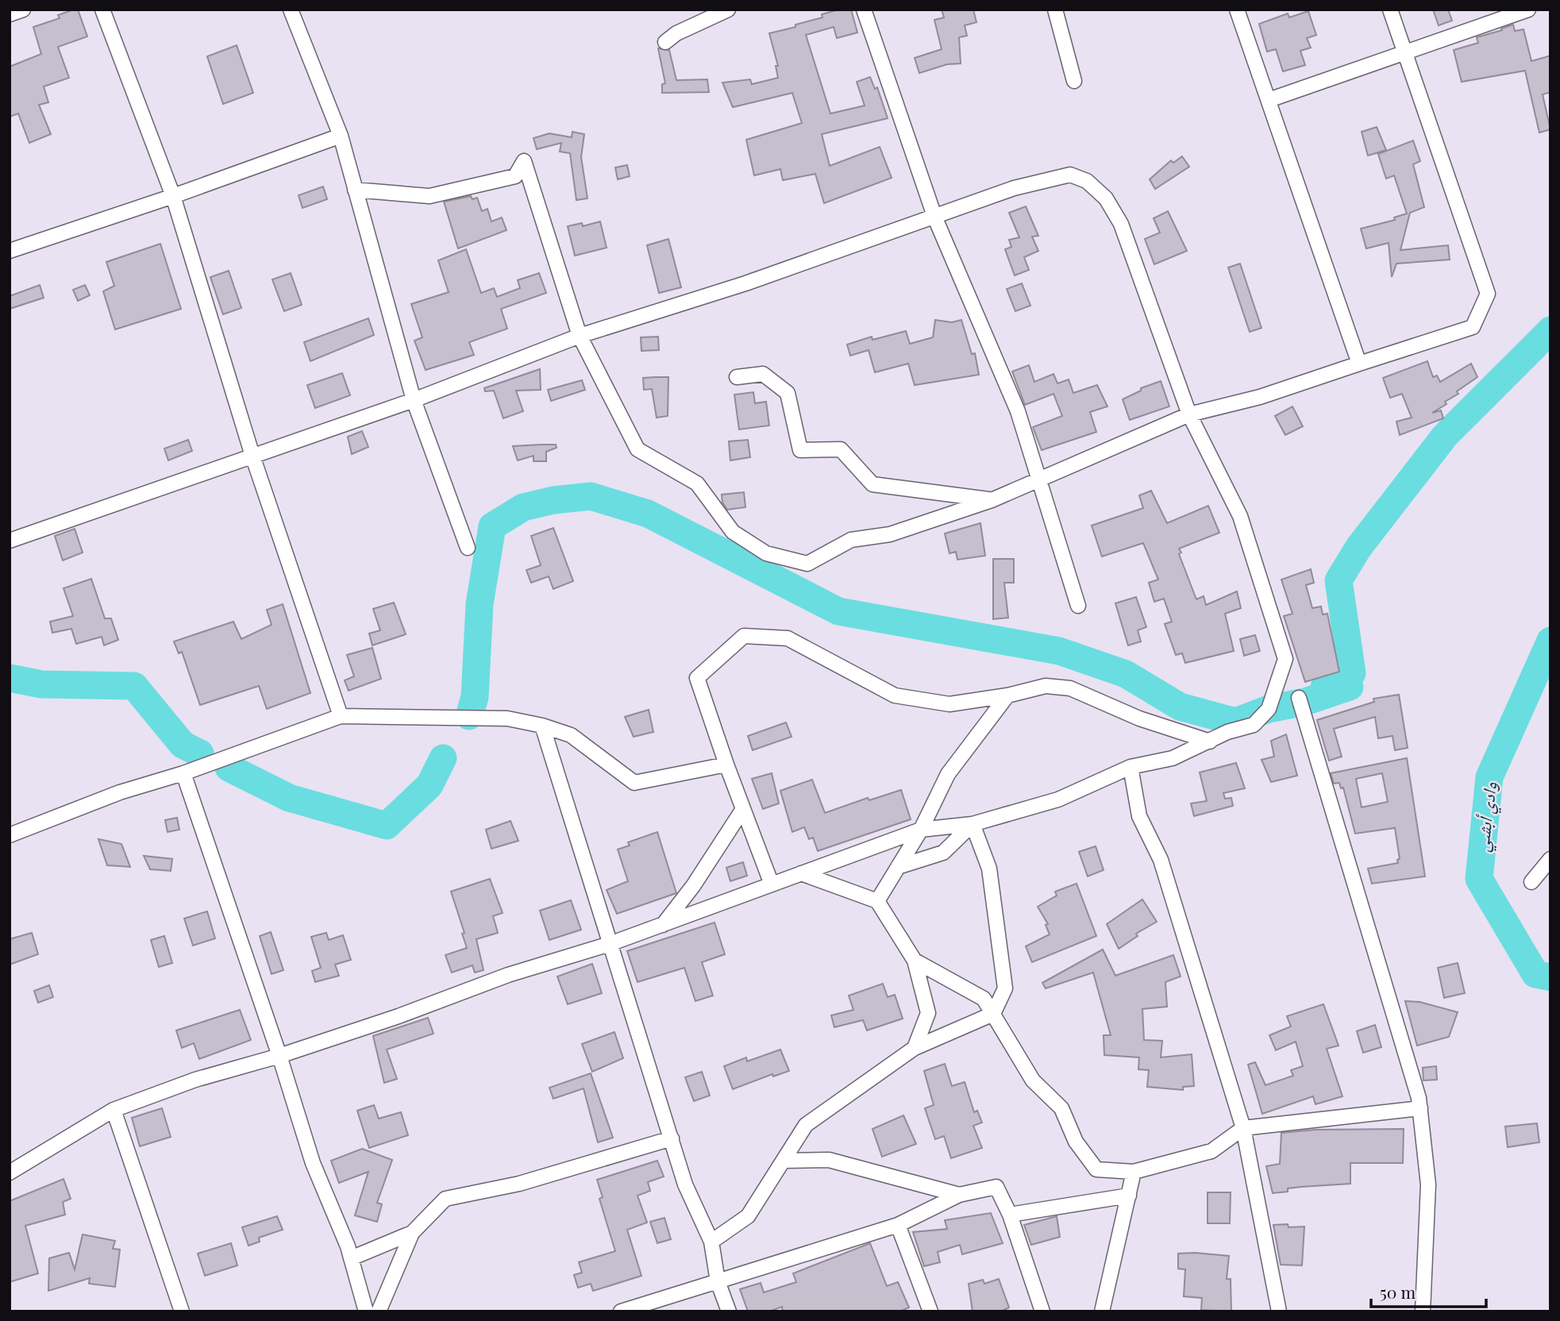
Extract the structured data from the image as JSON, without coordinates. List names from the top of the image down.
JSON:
{
  "water": ["وادي أبشي"],
  "scale_bar": "50 m"
}
